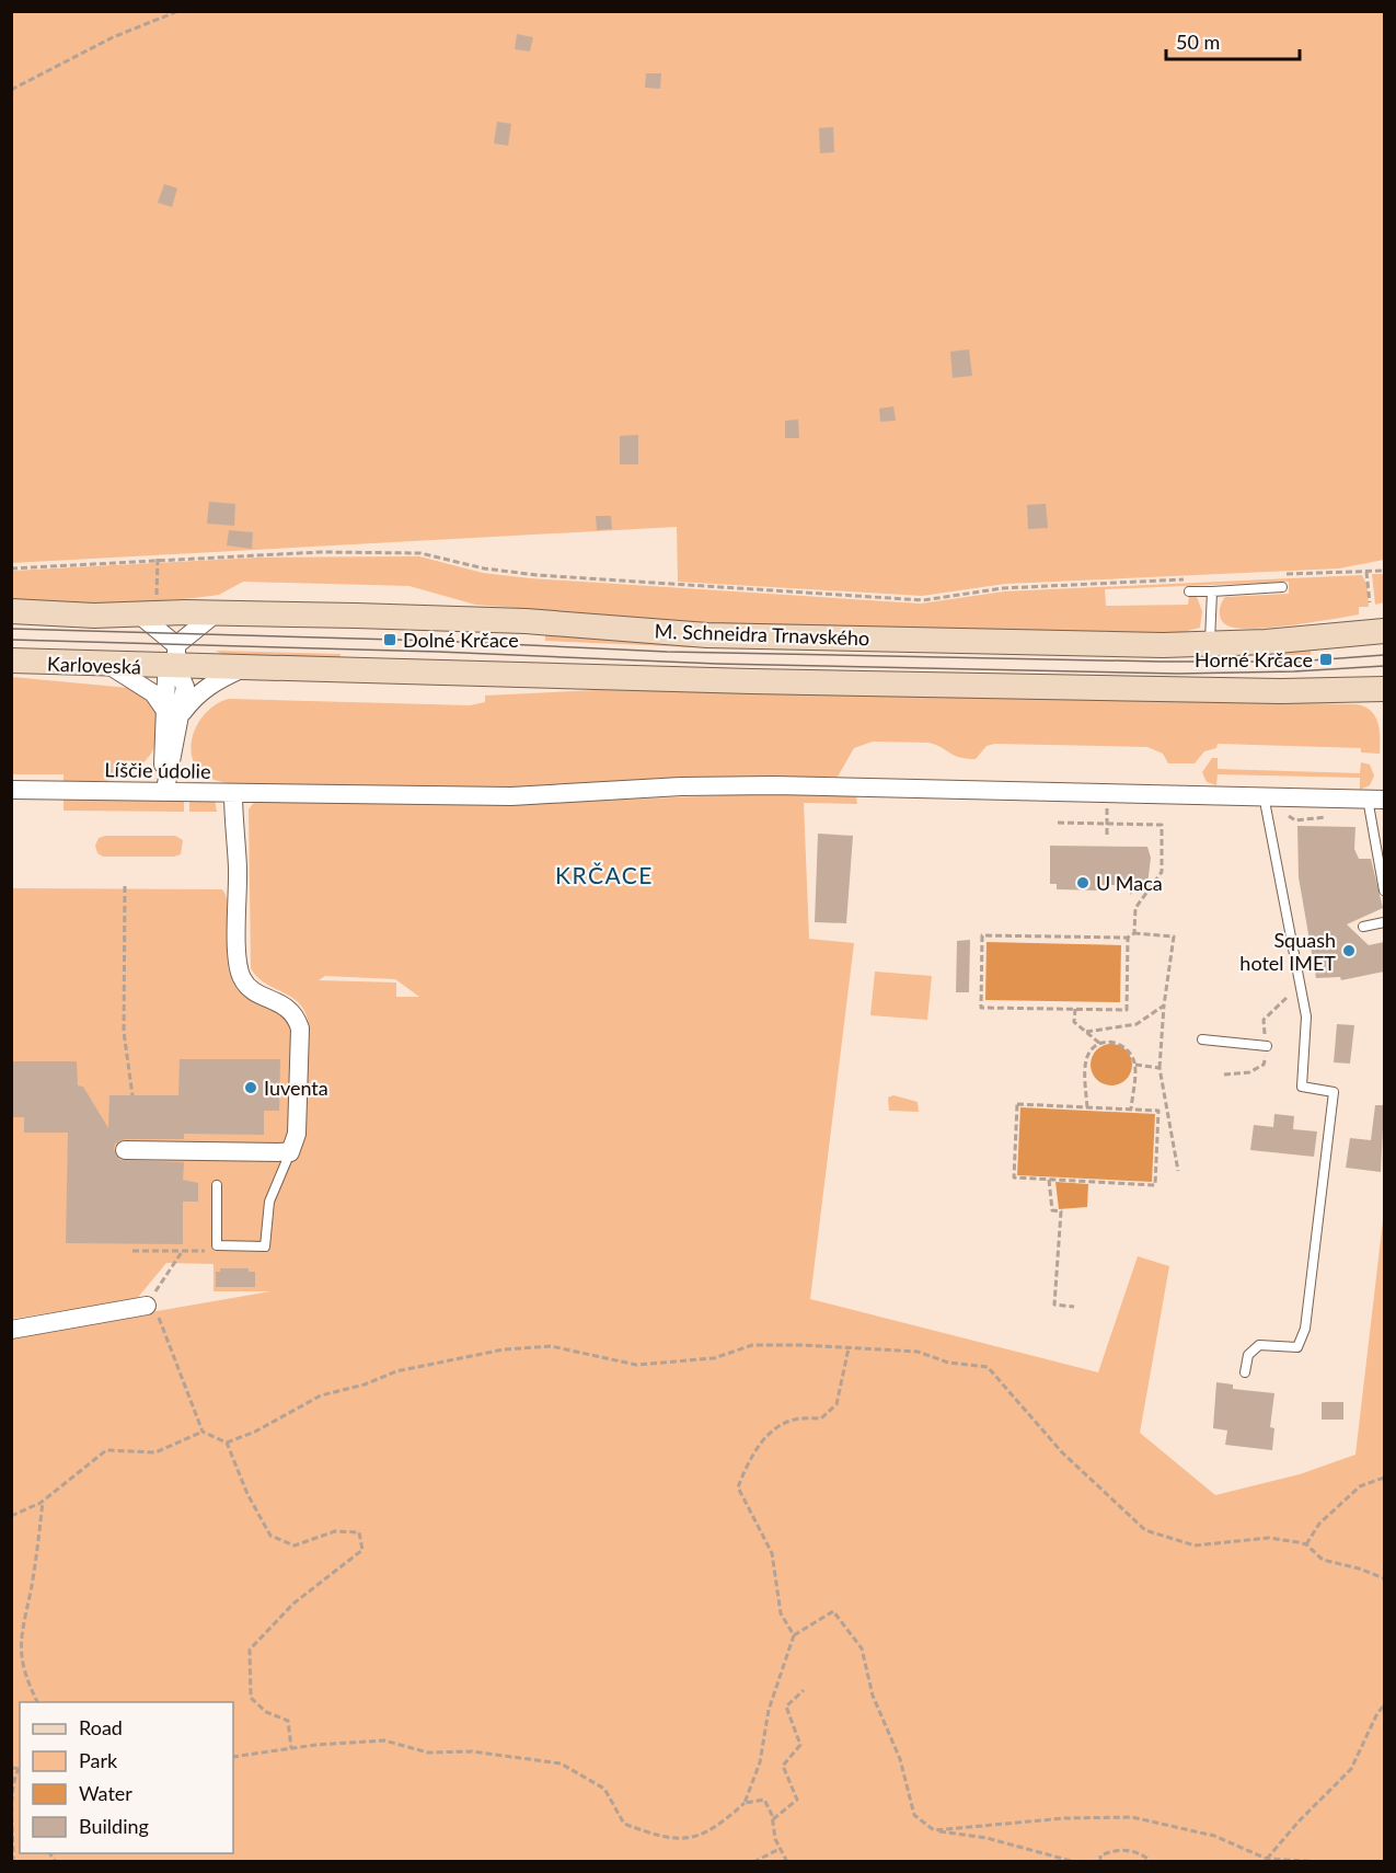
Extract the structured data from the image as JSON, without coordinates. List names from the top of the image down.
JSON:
{
  "streets": {
    "main road": ["M. Schneidra Trnavského", "Karloveská"],
    "street": ["Líščie údolie"]
  },
  "districts": ["KRČACE"],
  "places": {
    "transit": ["Dolné Krčace", "Horné Krčace"],
    "other": ["U Maca", "Squash hotel IMET", "Iuventa"]
  },
  "legend": [
    "Road",
    "Park",
    "Water",
    "Building"
  ],
  "scale_bar": "50 m"
}
